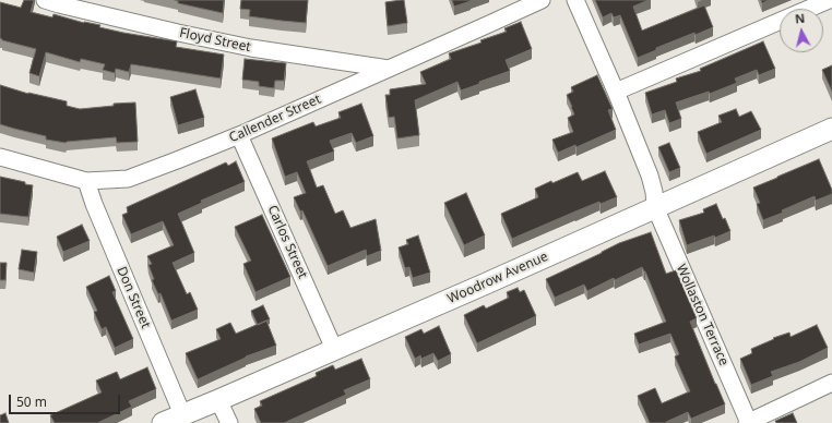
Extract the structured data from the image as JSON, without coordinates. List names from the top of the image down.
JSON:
{
  "streets": {
    "street": [
      "Floyd Street",
      "Callender Street",
      "Carlos Street",
      "Woodrow Avenue",
      "Don Street",
      "Wollaston Terrace"
    ]
  },
  "crossings": [
    ["Floyd Street", "Callender Street"],
    ["Callender Street", "Carlos Street"],
    ["Callender Street", "Don Street"],
    ["Carlos Street", "Woodrow Avenue"],
    ["Woodrow Avenue", "Don Street"],
    ["Woodrow Avenue", "Wollaston Terrace"]
  ],
  "scale_bar": "50 m",
  "north": "top"
}
